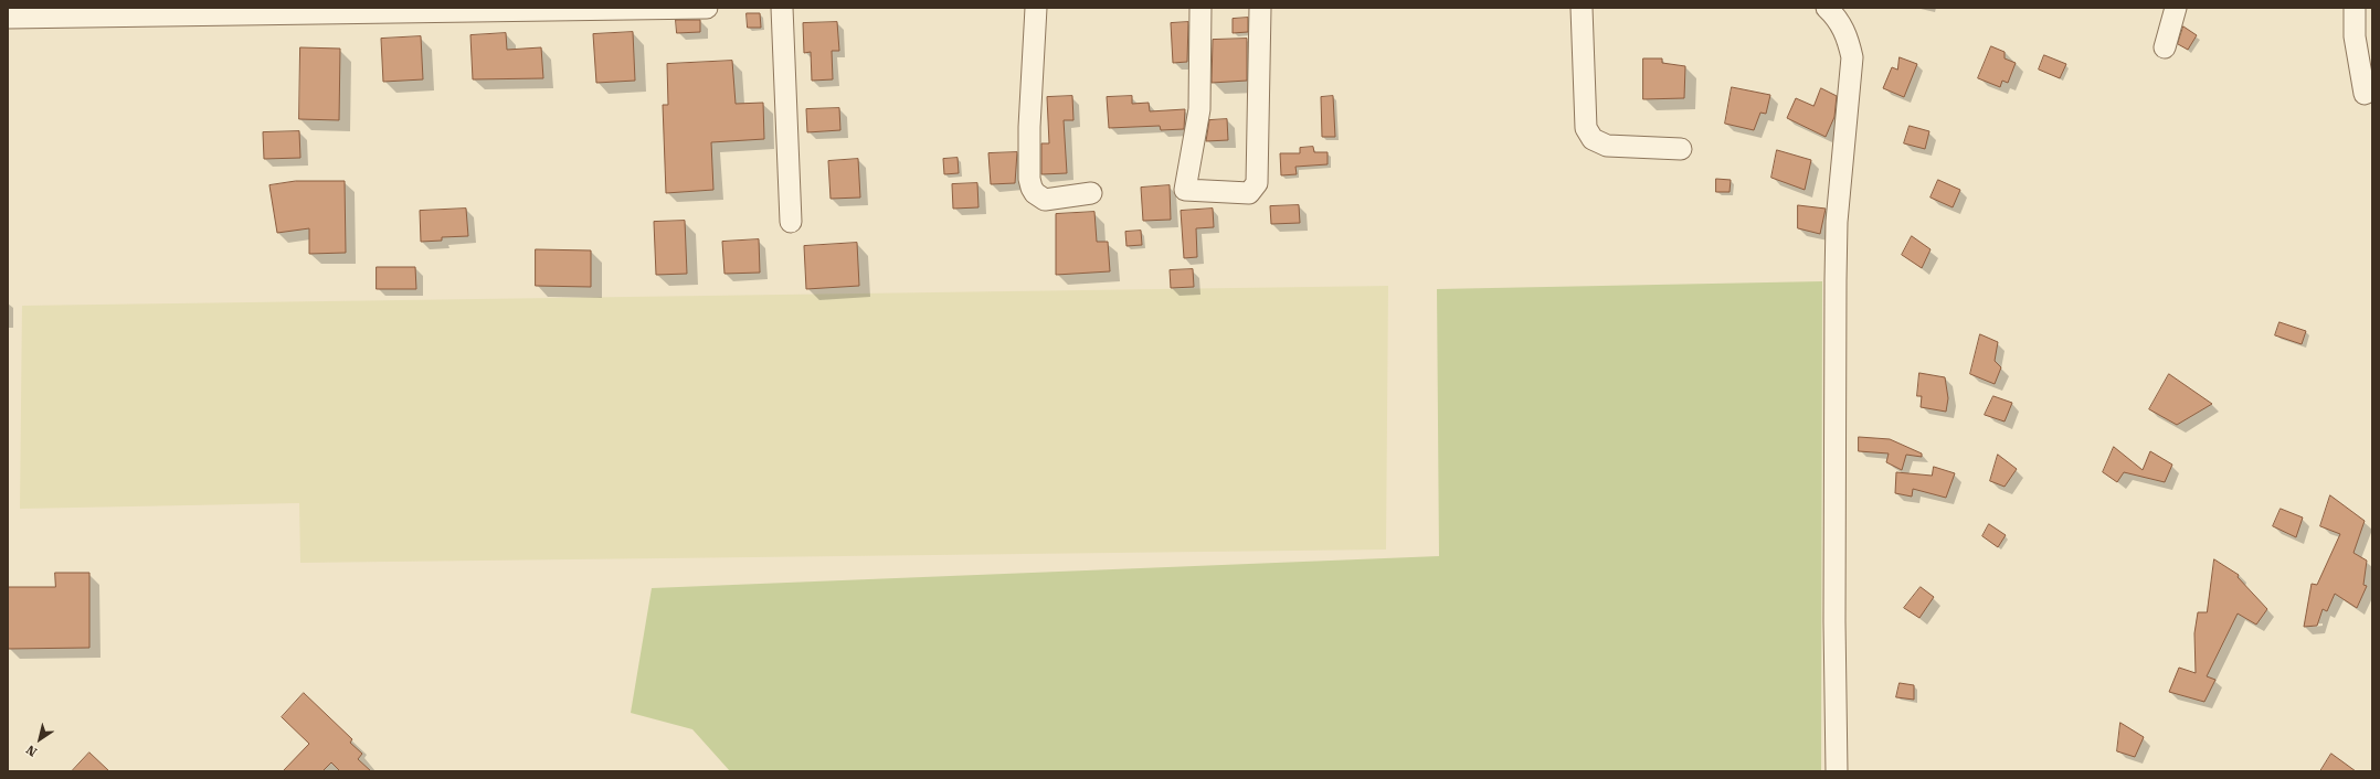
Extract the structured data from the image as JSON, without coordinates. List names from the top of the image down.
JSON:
{
  "north": "bottom left"
}
